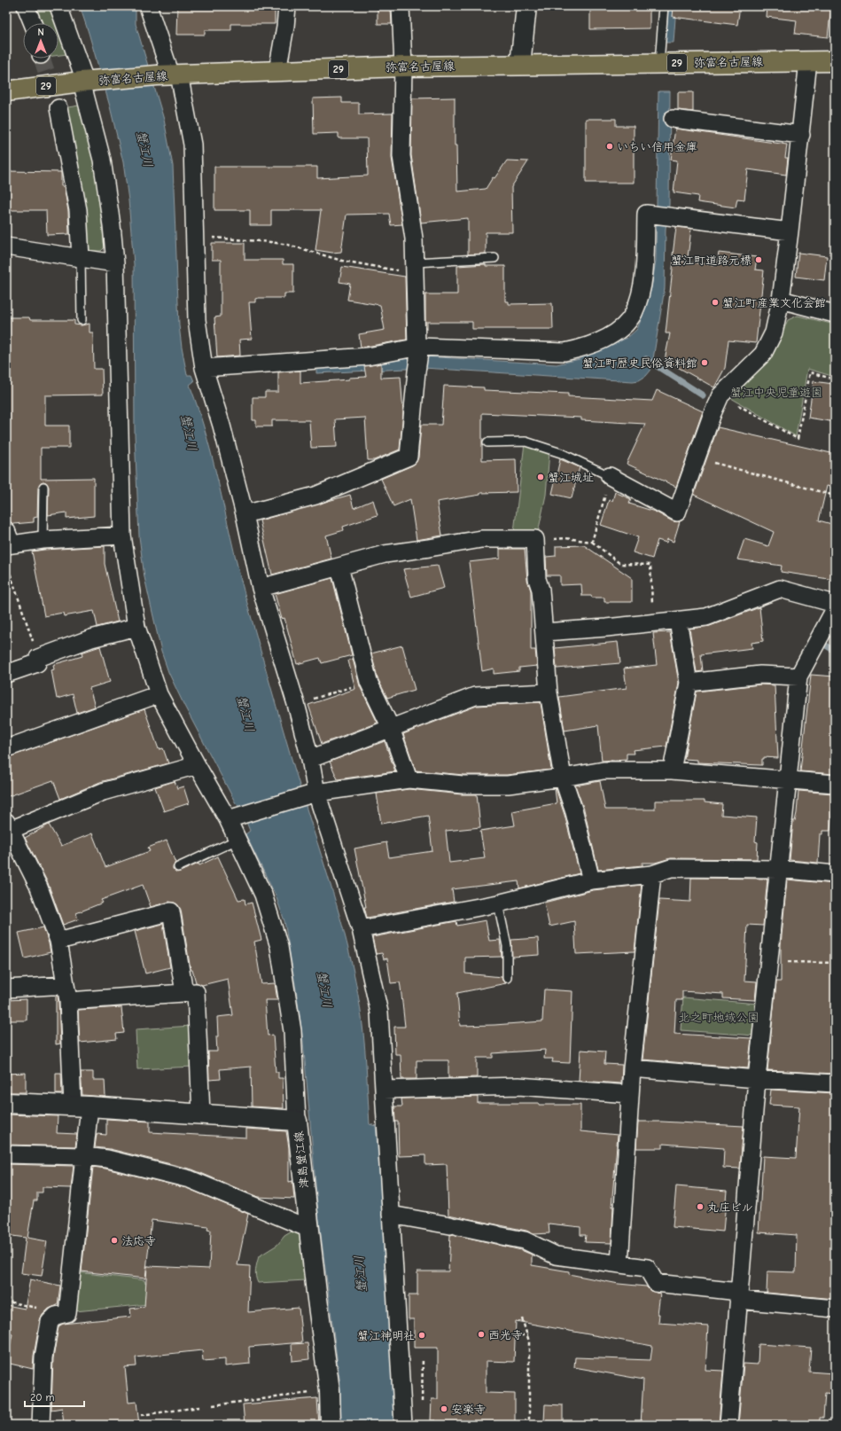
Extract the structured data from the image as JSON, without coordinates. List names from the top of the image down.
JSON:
{
  "streets": {
    "main road": ["弥富名古屋線", "29", "津島蟹江線"]
  },
  "water": ["蟹江川"],
  "parks": ["蟹江中央児童遊園", "北之町地域公園"],
  "places": [
    "いちい信用金庫",
    "蟹江町道路元標",
    "蟹江町産業文化会館",
    "蟹江町歴史民俗資料館",
    "蟹江城址",
    "丸庄ビル",
    "法応寺",
    "西光寺",
    "蟹江神明社",
    "安楽寺"
  ],
  "scale_bar": "20 m",
  "north": "top"
}
